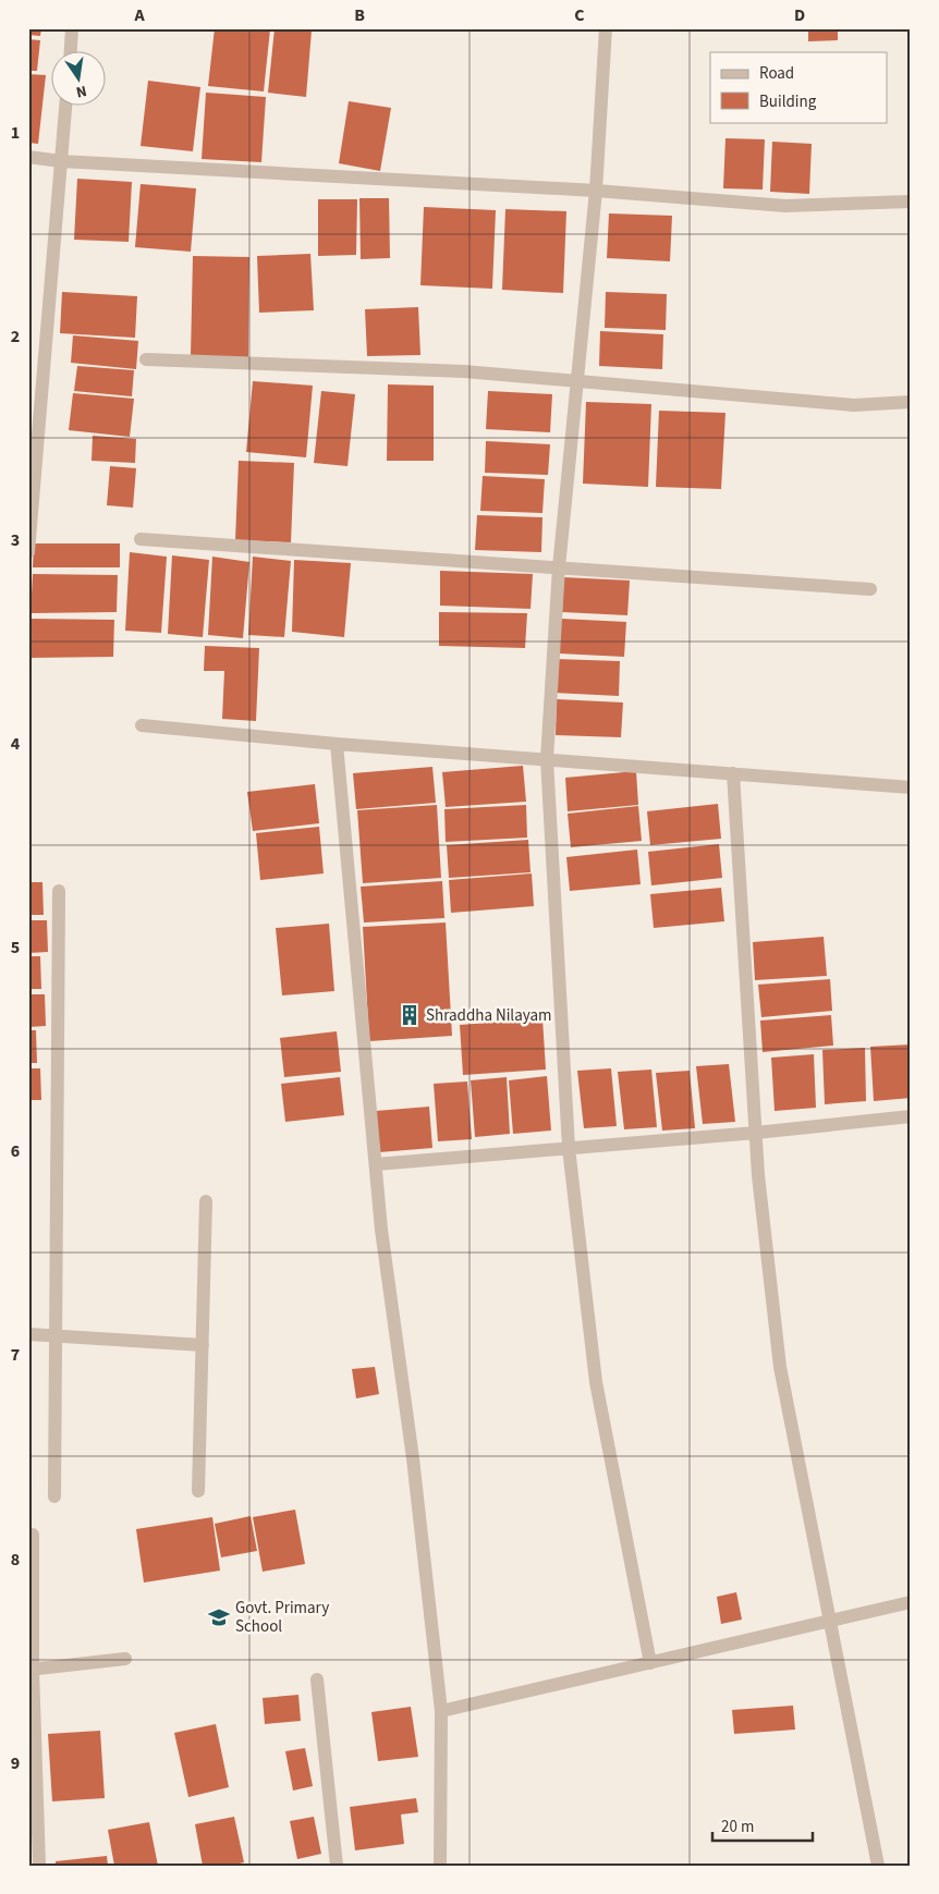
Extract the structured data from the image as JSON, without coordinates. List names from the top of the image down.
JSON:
{
  "places": {
    "building": ["Shraddha Nilayam"],
    "school or university": ["Govt. Primary School"]
  },
  "legend": ["Road", "Building"],
  "scale_bar": "20 m",
  "north": "bottom",
  "grid": {
    "columns": [
      "A",
      "B",
      "C",
      "D"
    ],
    "rows": [
      "1",
      "2",
      "3",
      "4",
      "5",
      "6",
      "7",
      "8",
      "9"
    ]
  }
}
